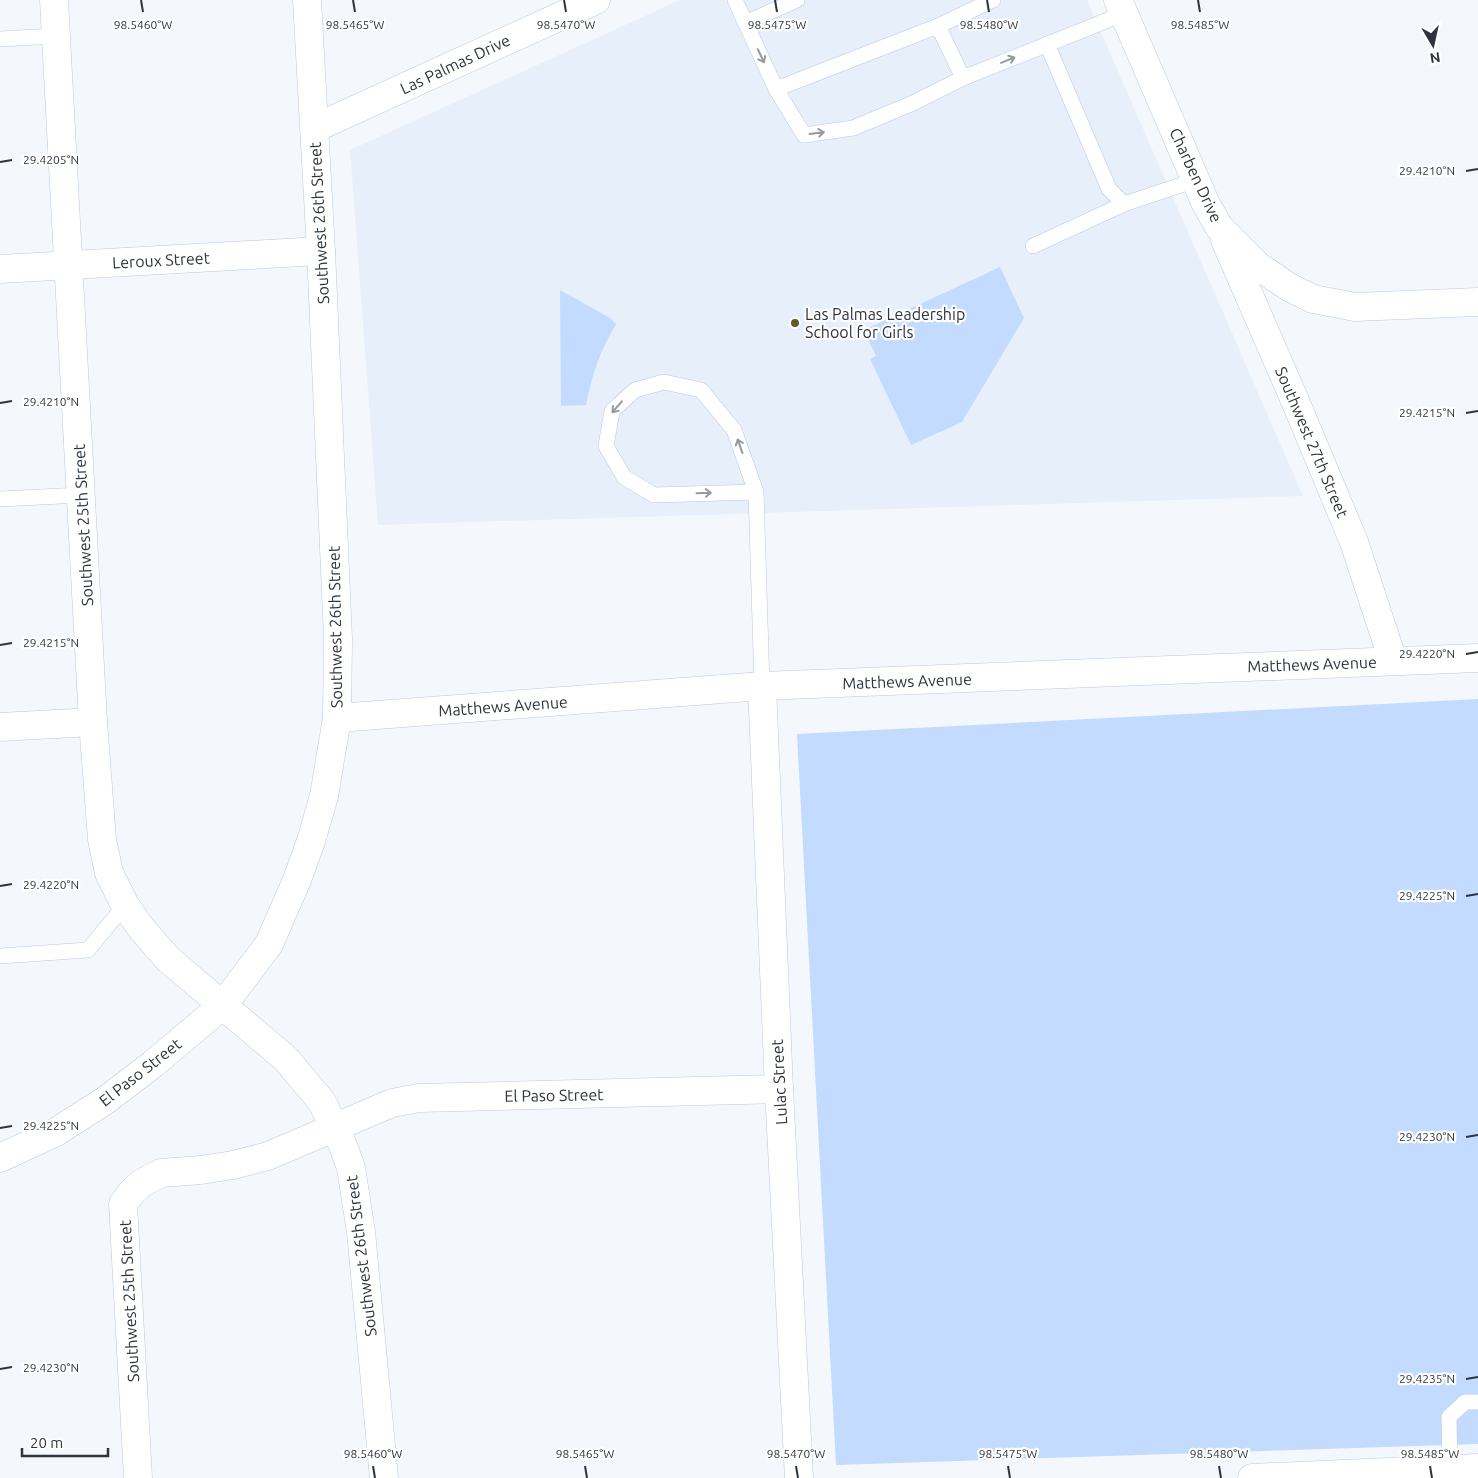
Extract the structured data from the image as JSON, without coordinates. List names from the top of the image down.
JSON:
{
  "streets": {
    "street": [
      "Las Palmas Drive",
      "Charben Drive",
      "Southwest 26th Street",
      "Leroux Street",
      "Southwest 27th Street",
      "Southwest 25th Street",
      "Matthews Avenue",
      "El Paso Street",
      "Lulac Street"
    ]
  },
  "crossings": [
    ["Las Palmas Drive", "Southwest 26th Street"],
    ["Charben Drive", "Southwest 27th Street"],
    ["Southwest 26th Street", "Leroux Street"],
    ["Southwest 26th Street", "Southwest 25th Street"],
    ["Southwest 26th Street", "Matthews Avenue"],
    ["Southwest 26th Street", "El Paso Street"],
    ["Leroux Street", "Southwest 25th Street"],
    ["Southwest 27th Street", "Matthews Avenue"],
    ["Southwest 25th Street", "El Paso Street"],
    ["Matthews Avenue", "Lulac Street"],
    ["El Paso Street", "Lulac Street"]
  ],
  "places": ["Las Palmas Leadership School for Girls"],
  "scale_bar": "20 m",
  "north": "bottom",
  "coordinates": [
    "98.5460°W",
    "98.5465°W",
    "98.5470°W",
    "98.5475°W",
    "98.5480°W",
    "98.5485°W",
    "29.4205°N",
    "29.4210°N",
    "29.4215°N",
    "29.4220°N",
    "29.4225°N",
    "29.4230°N",
    "29.4235°N"
  ]
}
